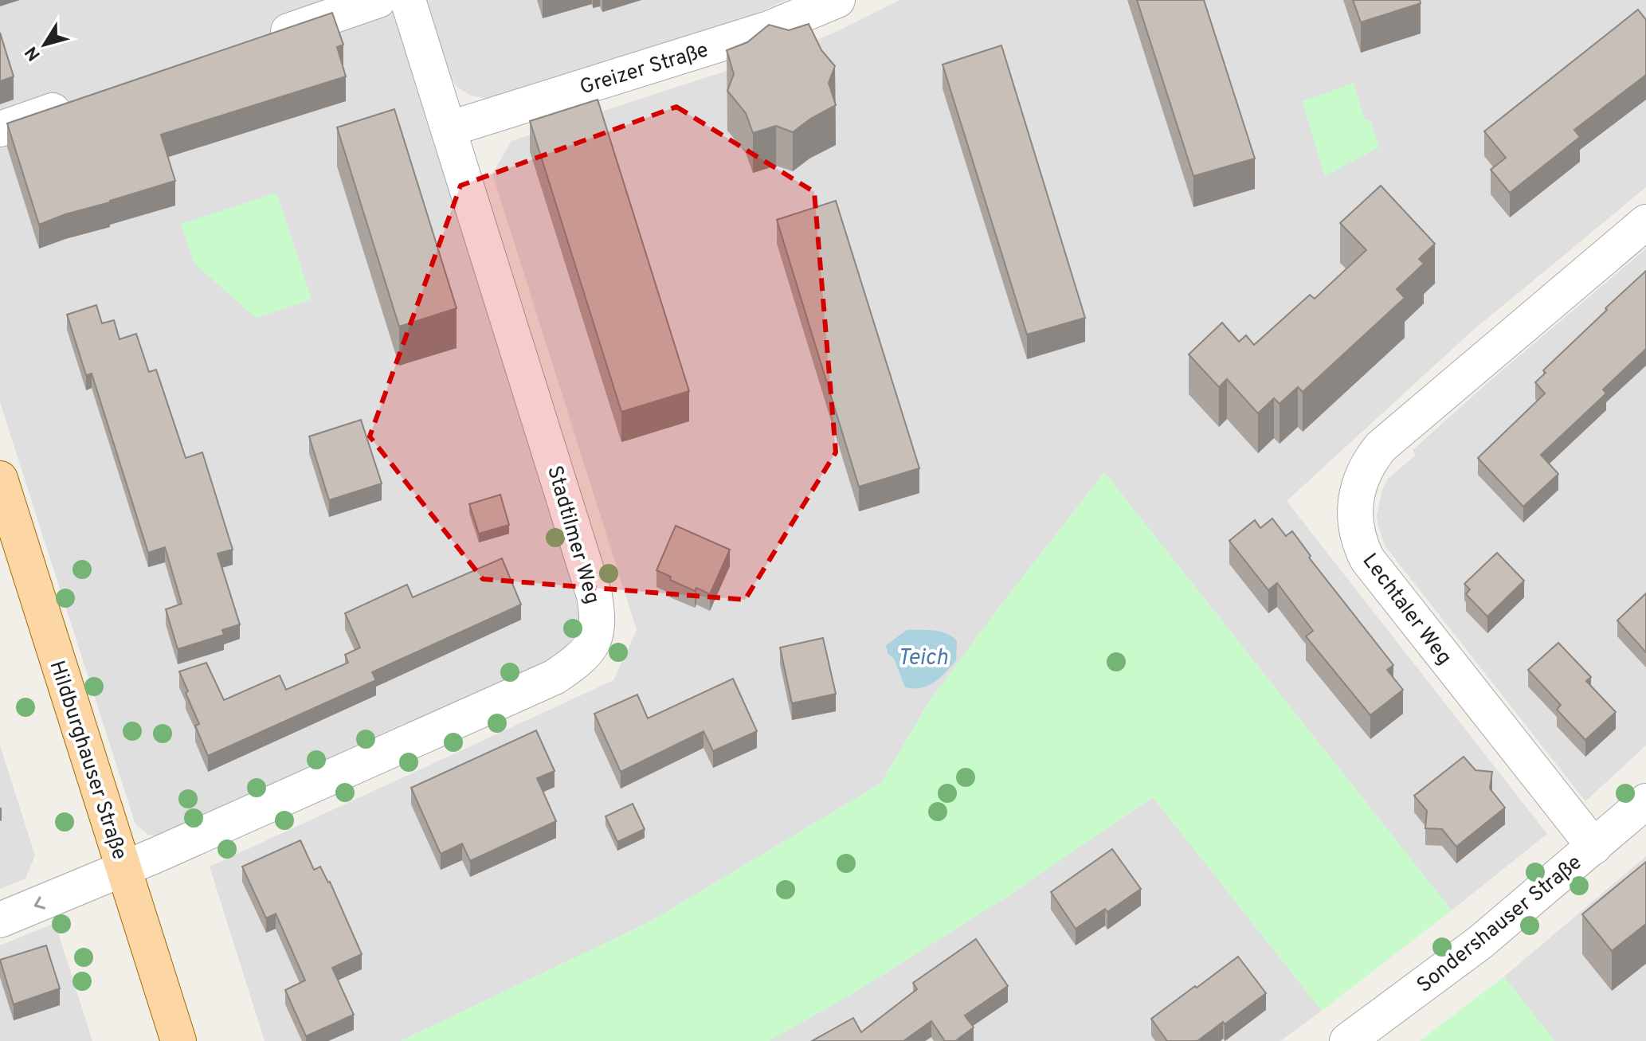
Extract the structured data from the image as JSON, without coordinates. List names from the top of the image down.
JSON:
{
  "streets": {
    "main road": ["Hildburghauser Straße"],
    "street": [
      "Greizer Straße",
      "Stadtilmer Weg",
      "Lechtaler Weg",
      "Sondershauser Straße"
    ]
  },
  "crossings": [
    ["Greizer Straße", "Stadtilmer Weg"],
    ["Stadtilmer Weg", "Hildburghauser Straße"],
    ["Lechtaler Weg", "Sondershauser Straße"]
  ],
  "water": ["Teich"],
  "north": "bottom left"
}
